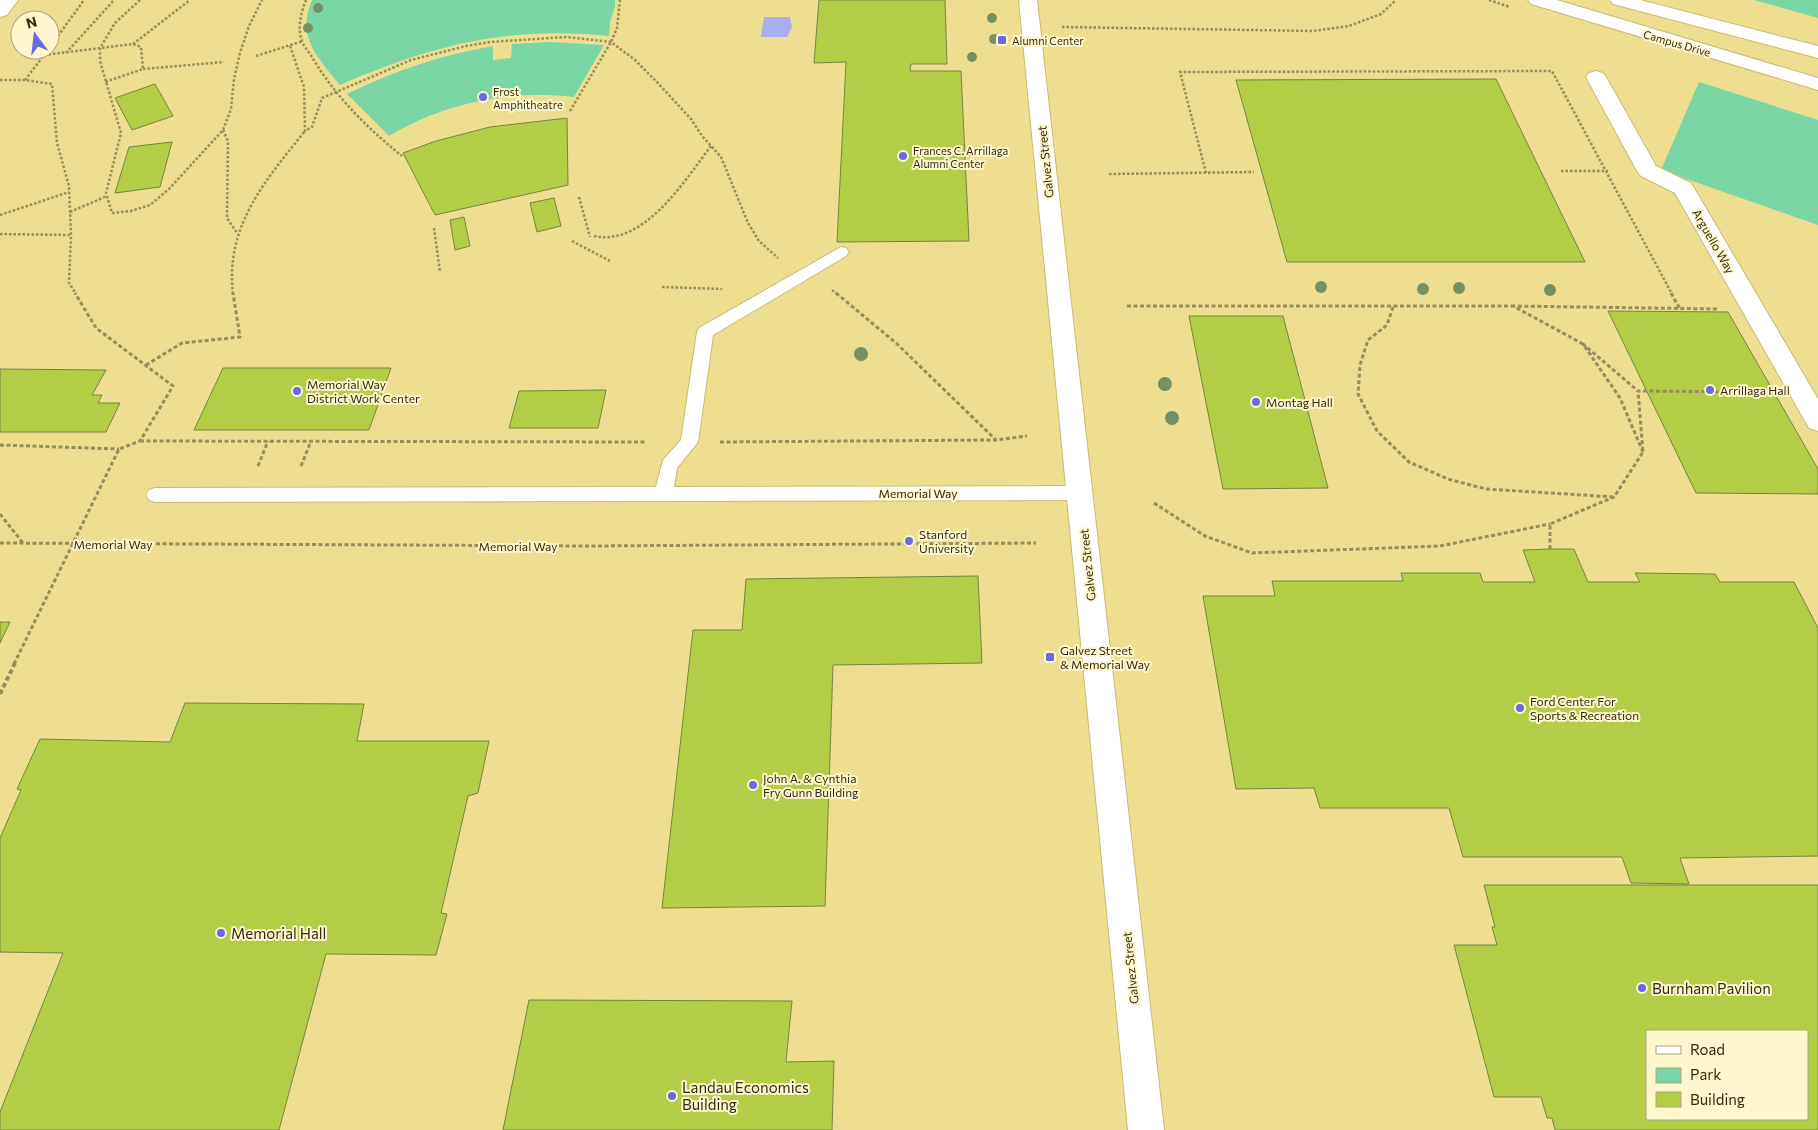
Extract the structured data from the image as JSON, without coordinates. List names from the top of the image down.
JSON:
{
  "streets": {
    "street": ["Campus Drive", "Galvez Street", "Arguello Way"],
    "lane": ["Memorial Way"]
  },
  "crossings": [
    ["Galvez Street", "Memorial Way"]
  ],
  "places": {
    "transit": ["Alumni Center", "Galvez Street & Memorial Way"],
    "other": [
      "Frost Amphitheatre",
      "Frances C. Arrillaga Alumni Center",
      "Arrillaga Hall",
      "Memorial Way District Work Center",
      "Montag Hall",
      "Stanford University",
      "Ford Center For Sports & Recreation",
      "John A. & Cynthia Fry Gunn Building",
      "Memorial Hall",
      "Burnham Pavilion",
      "Landau Economics Building"
    ]
  },
  "legend": ["Road", "Park", "Building"],
  "north": "top"
}
